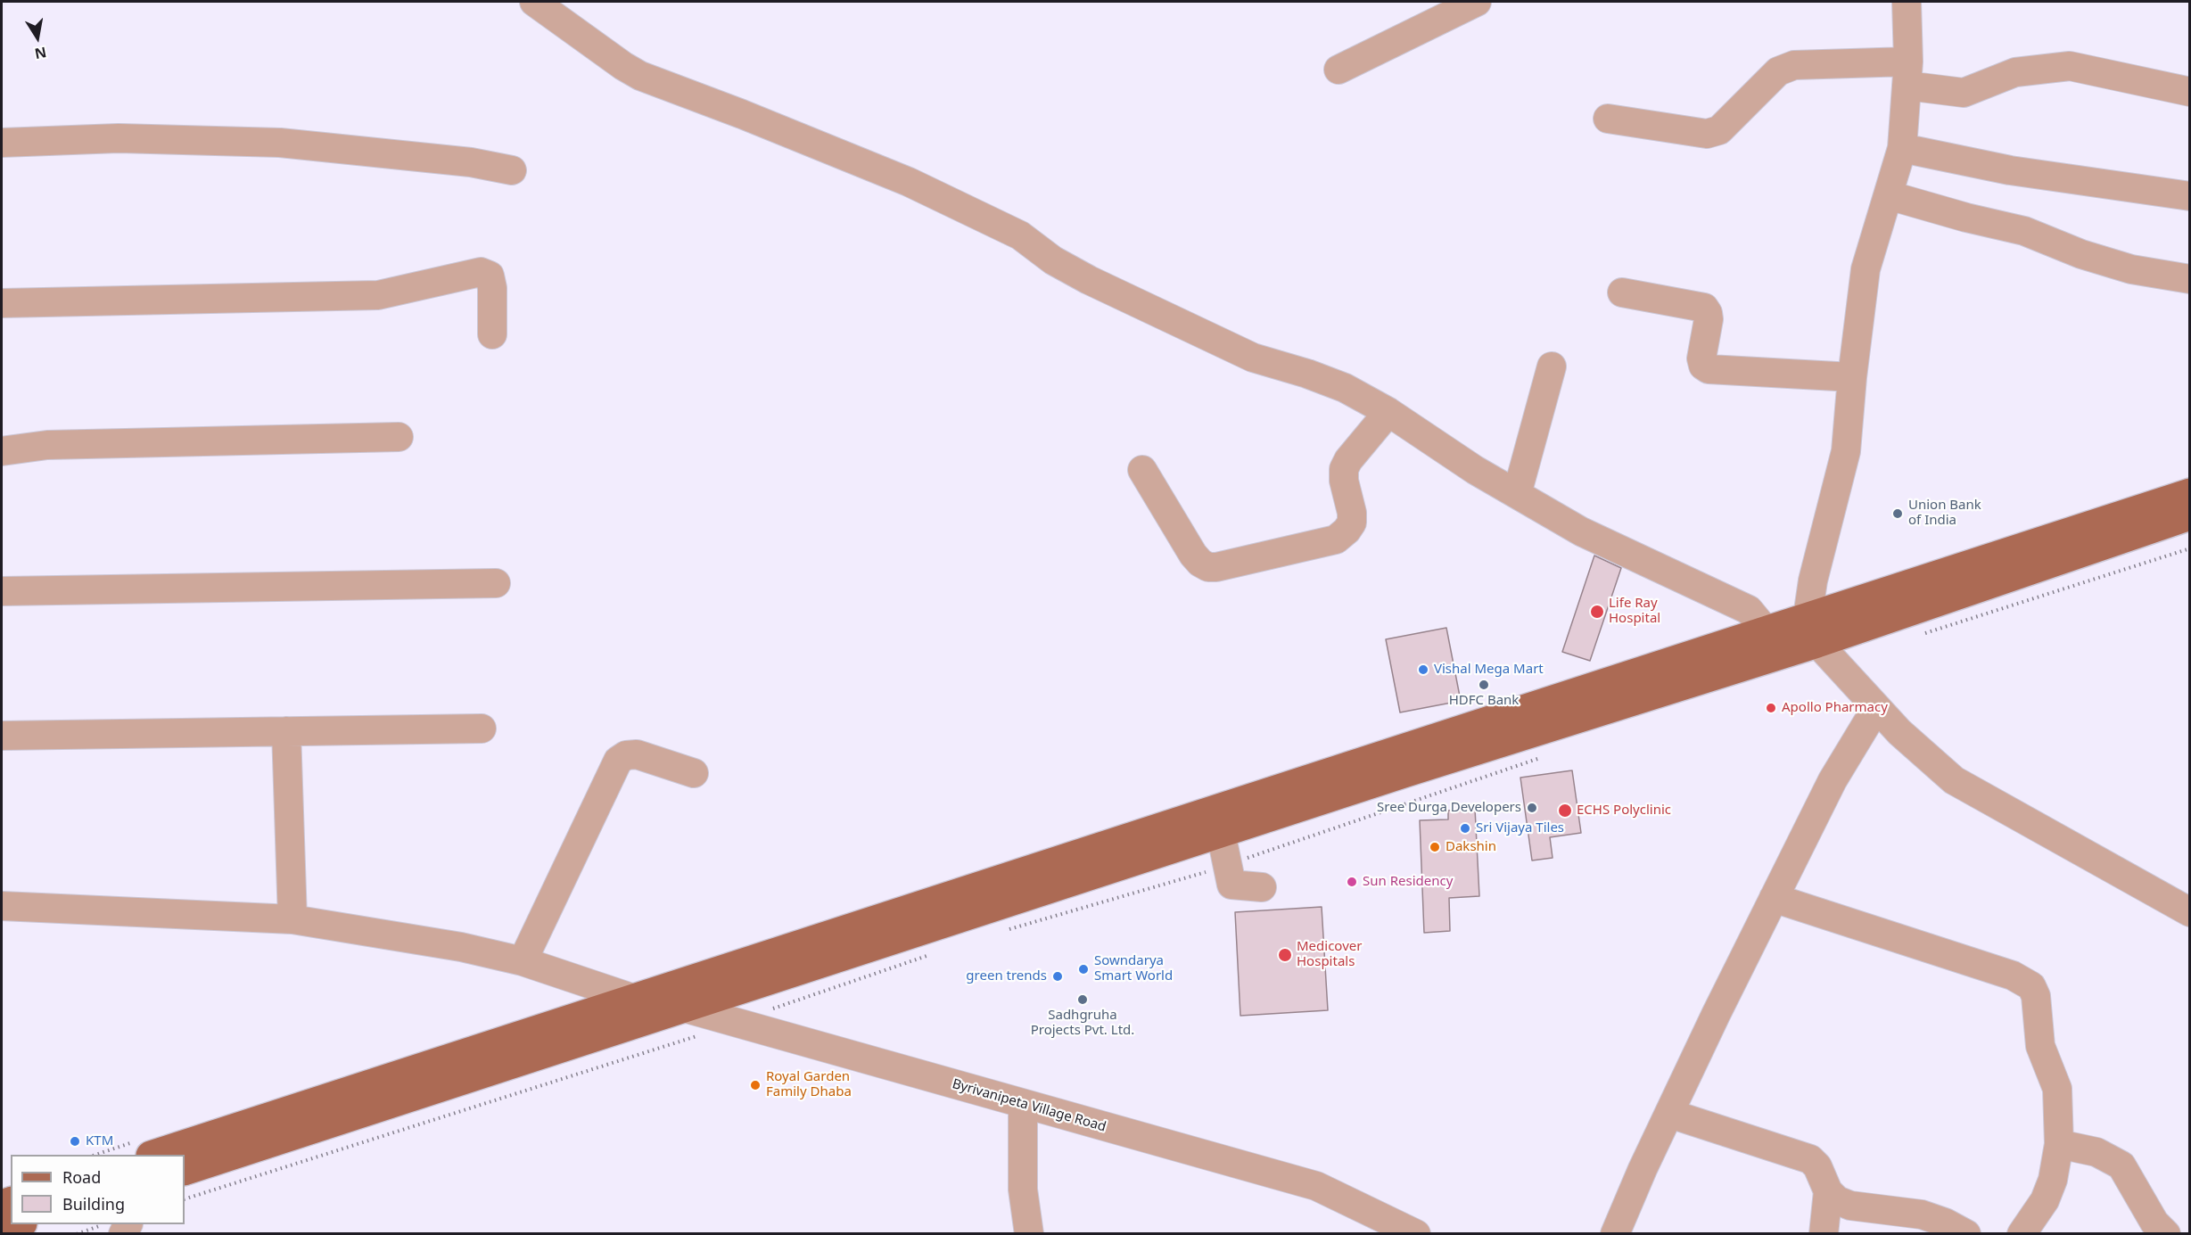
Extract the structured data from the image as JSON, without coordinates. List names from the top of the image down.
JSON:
{
  "streets": {
    "street": ["Byrivanipeta Village Road"]
  },
  "places": [
    "Union Bank of India",
    "Life Ray Hospital",
    "Vishal Mega Mart",
    "HDFC Bank",
    "Apollo Pharmacy",
    "Sree Durga Developers",
    "ECHS Polyclinic",
    "Sri Vijaya Tiles",
    "Dakshin",
    "Sun Residency",
    "Medicover Hospitals",
    "Sowndarya Smart World",
    "green trends",
    "Sadhgruha Projects Pvt. Ltd.",
    "Royal Garden Family Dhaba",
    "KTM"
  ],
  "legend": ["Road", "Building"],
  "north": "bottom"
}
